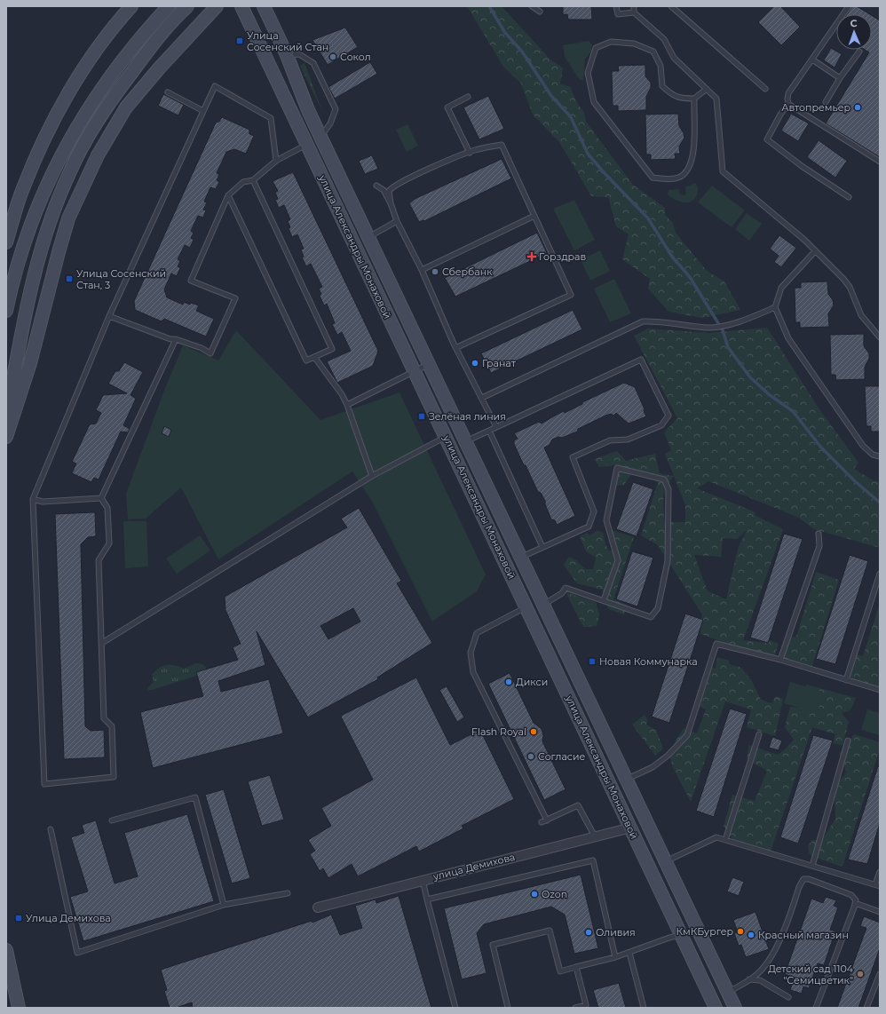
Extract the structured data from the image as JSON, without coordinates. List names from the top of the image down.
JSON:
{
  "streets": {
    "main road": ["улица Александры Монаховой"],
    "street": ["улица Демихова"]
  },
  "crossings": [
    ["улица Александры Монаховой", "улица Демихова"]
  ],
  "places": {
    "transit": [
      "Улица Сосенский Стан",
      "Улица Сосенский Стан, 3",
      "Зелёная линия",
      "Новая Коммунарка",
      "Улица Демихова"
    ],
    "other": [
      "Сокол",
      "Автопремьер",
      "Сбербанк",
      "Гранат",
      "Дикси",
      "Flash Royal",
      "Согласие",
      "Ozon",
      "КмКБургер",
      "Оливия",
      "Красный магазин",
      "Детский сад 1104 \"Семицветик\""
    ],
    "health": ["Горздрав"]
  },
  "north": "top"
}
